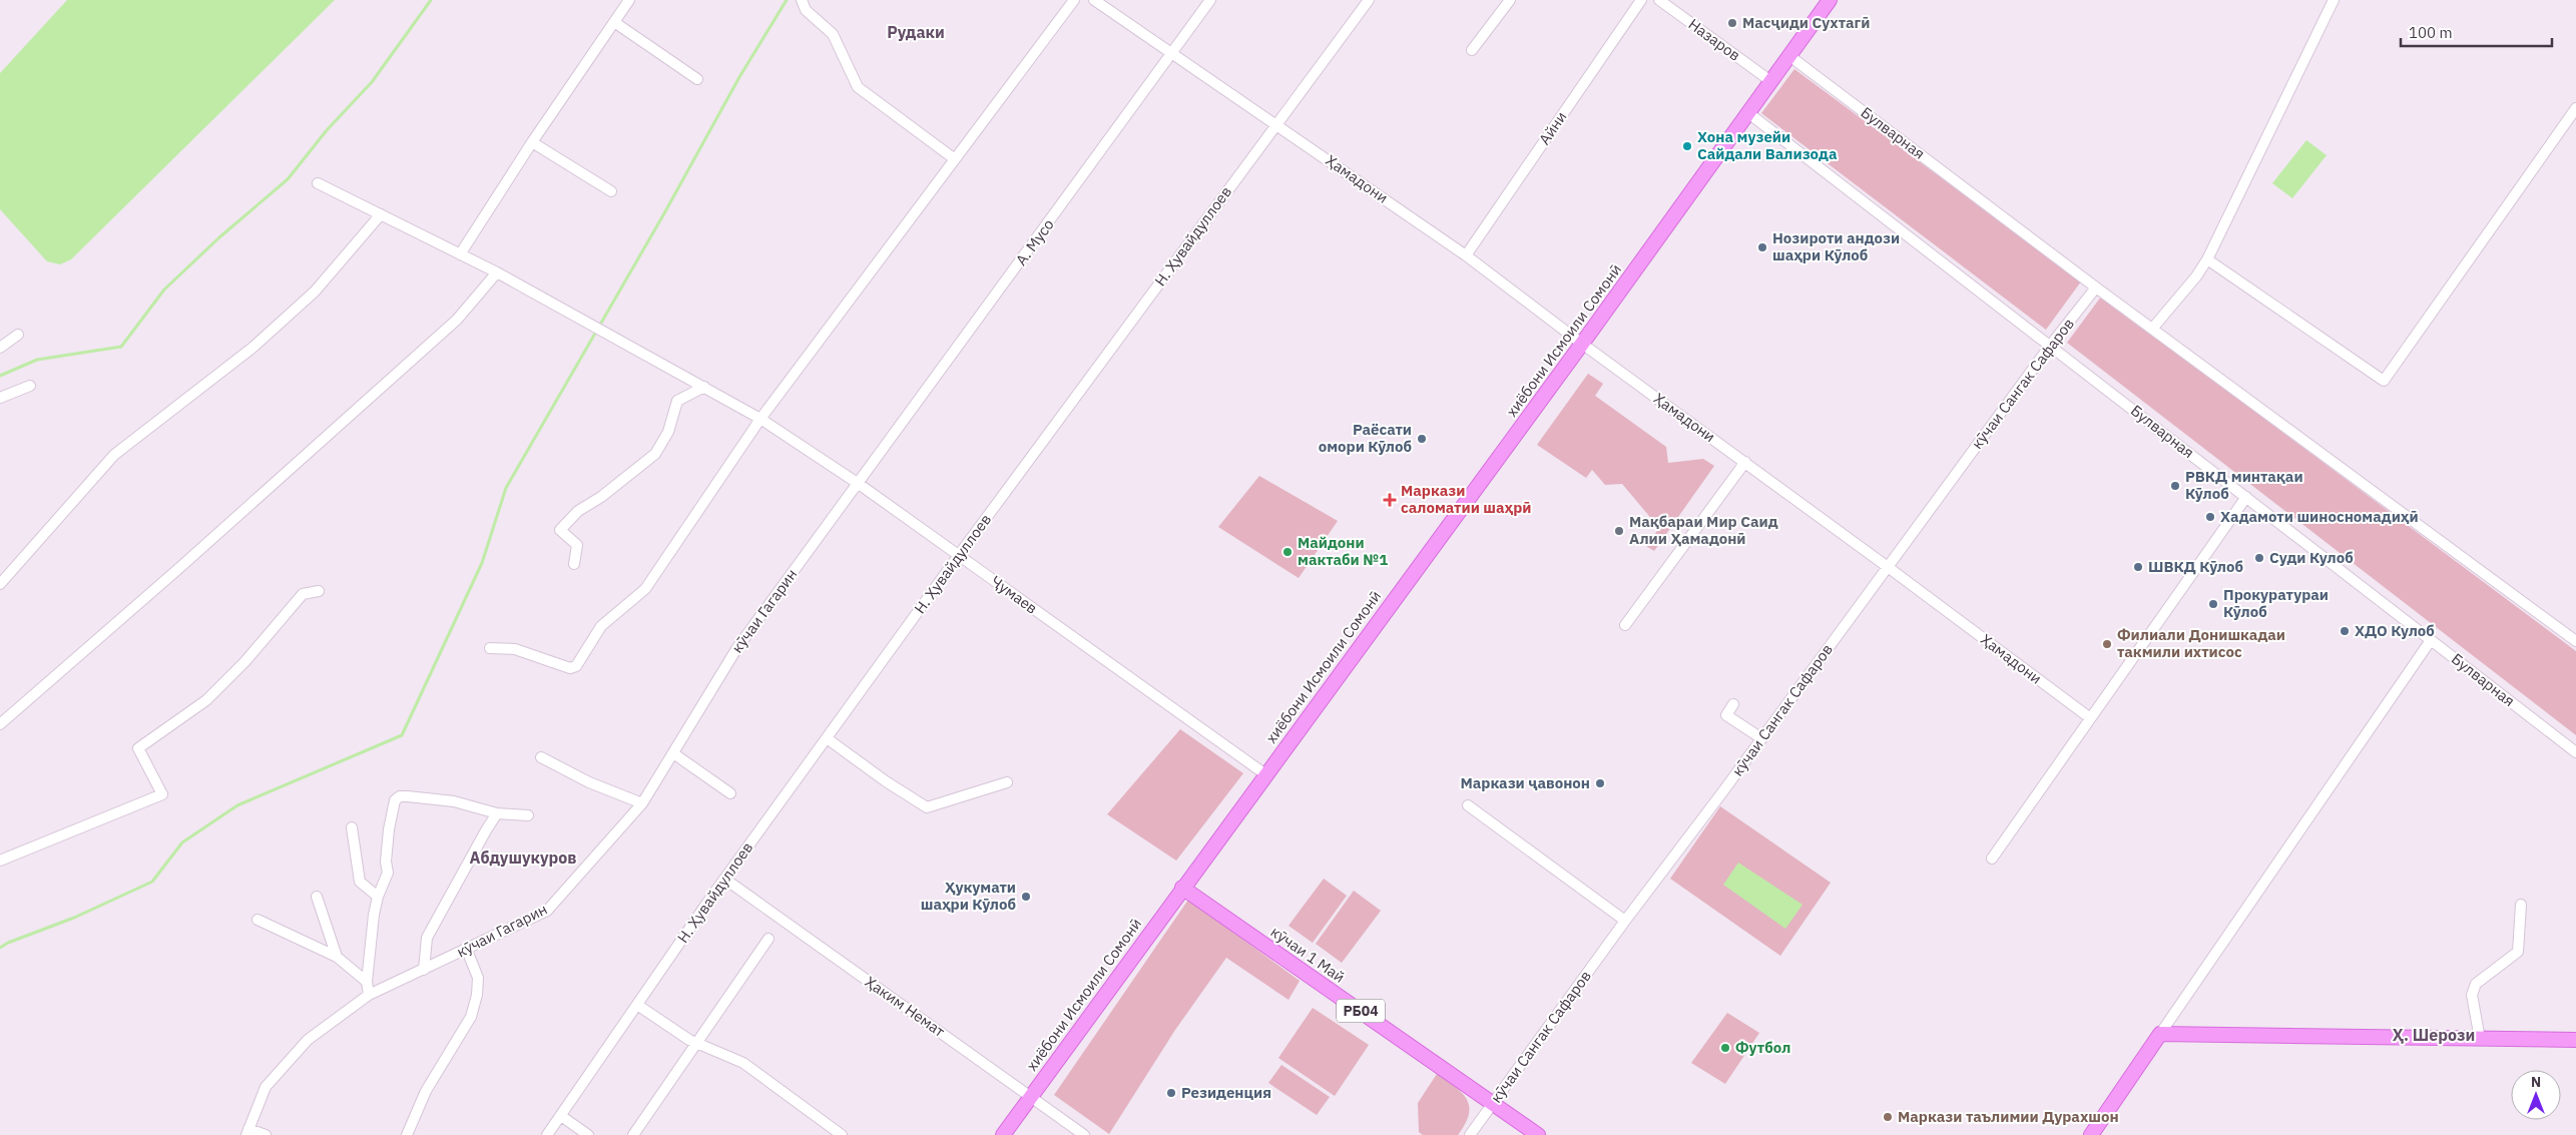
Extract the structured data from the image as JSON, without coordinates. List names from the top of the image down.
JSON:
{
  "streets": {
    "main road": ["хиёбони Исмоили Сомонӣ", "кӯчаи 1 Май", "РБ04"],
    "street": [
      "Назаров",
      "Айни",
      "Булварная",
      "Ҳамадони",
      "Н. Ҳувайдуллоев",
      "А. Мусо",
      "кӯчаи Сангак Сафаров",
      "Ҷумаев",
      "кӯчаи Гагарин",
      "Ҳаким Немат"
    ]
  },
  "crossings": [
    ["Назаров", "хиёбони Исмоили Сомонӣ"],
    ["Айни", "Ҳамадони"],
    ["Булварная", "хиёбони Исмоили Сомонӣ"],
    ["Булварная", "кӯчаи Сангак Сафаров"],
    ["Ҳамадони", "Н. Ҳувайдуллоев"],
    ["Ҳамадони", "А. Мусо"],
    ["Ҳамадони", "хиёбони Исмоили Сомонӣ"],
    ["Ҳамадони", "кӯчаи Сангак Сафаров"],
    ["Н. Ҳувайдуллоев", "Ҷумаев"],
    ["Н. Ҳувайдуллоев", "Ҳаким Немат"],
    ["А. Мусо", "Ҷумаев"],
    ["А. Мусо", "кӯчаи Гагарин"],
    ["хиёбони Исмоили Сомонӣ", "Ҷумаев"],
    ["хиёбони Исмоили Сомонӣ", "кӯчаи 1 Май"],
    ["хиёбони Исмоили Сомонӣ", "Ҳаким Немат"],
    ["кӯчаи Сангак Сафаров", "кӯчаи 1 Май"],
    ["Ҷумаев", "кӯчаи Гагарин"]
  ],
  "districts": ["Рудаки", "Абдушукуров", "Ҳ. Шерози"],
  "places": {
    "other": [
      "Масҷиди Сухтагӣ",
      "Хона музейи Сайдали Вализода",
      "Нозироти андози шаҳри Кӯлоб",
      "Раёсати омори Кӯлоб",
      "РВКД минтақаи Кӯлоб",
      "Хадамоти шиносномадиҳӣ",
      "Мақбараи Мир Саид Алии Ҳамадонӣ",
      "Майдони мактаби №1",
      "Суди Кулоб",
      "ШВКД Кӯлоб",
      "Прокуратураи Кӯлоб",
      "ХДО Кулоб",
      "Филиали Донишкадаи такмили ихтисос",
      "Маркази ҷавонон",
      "Ҳукумати шаҳри Кӯлоб",
      "Футбол",
      "Резиденция",
      "Маркази таълимии Дурахшон"
    ],
    "health": ["Маркази саломатии шаҳрӣ"]
  },
  "scale_bar": "100 m",
  "north": "top"
}
